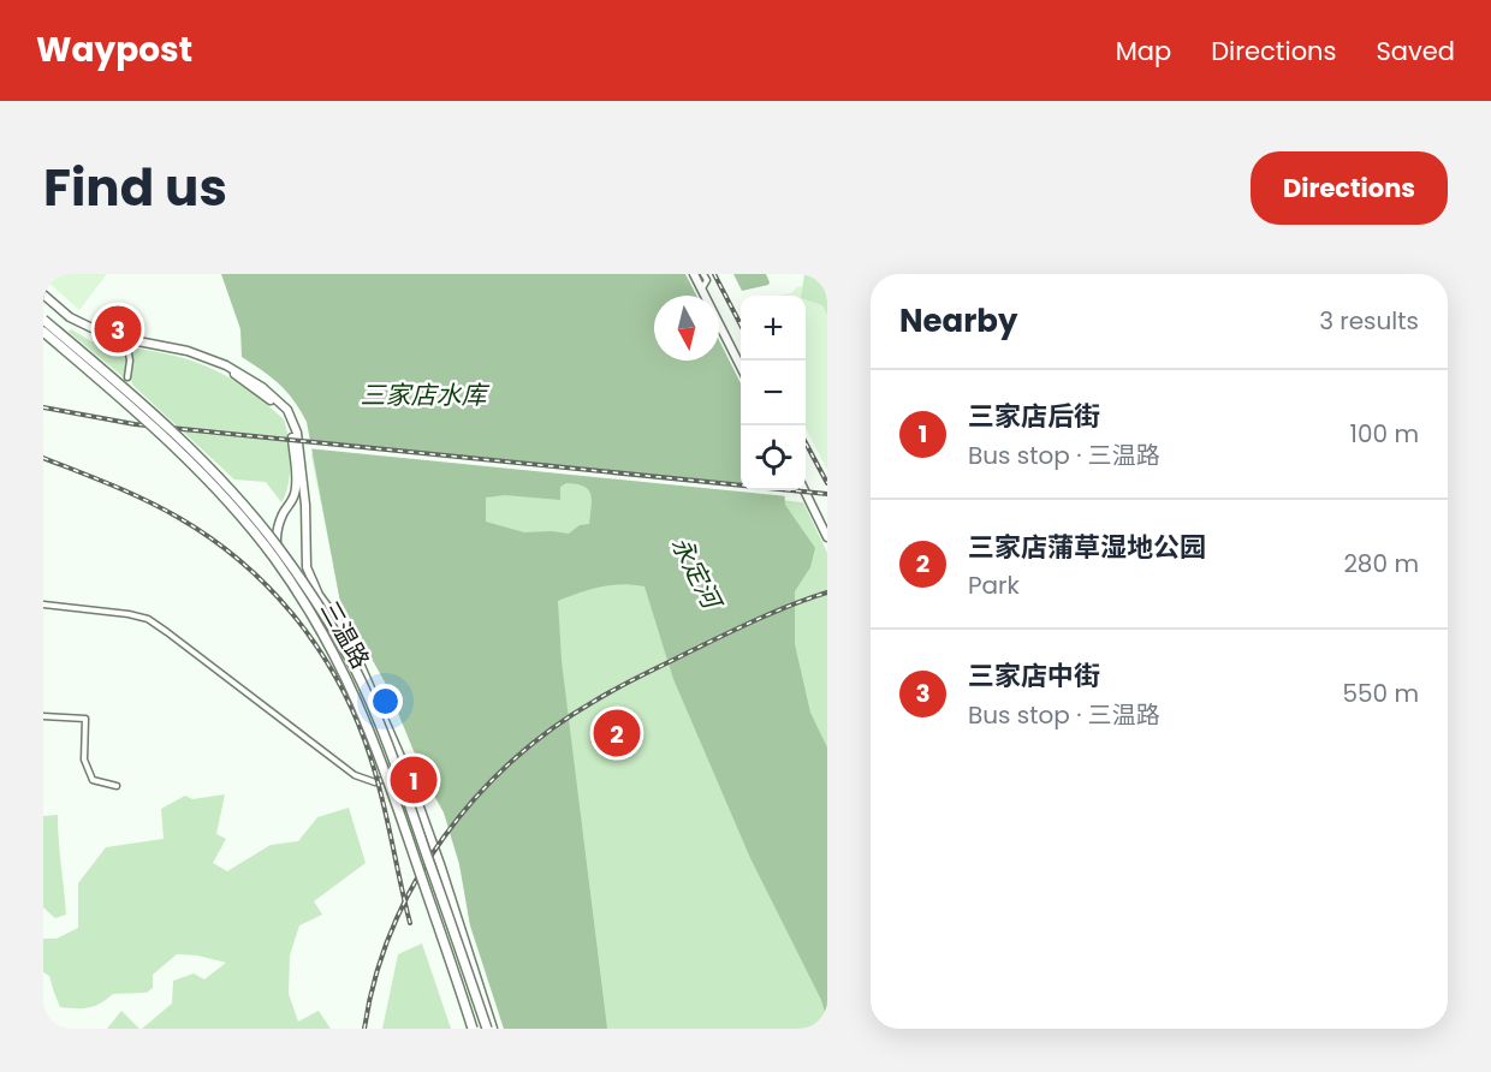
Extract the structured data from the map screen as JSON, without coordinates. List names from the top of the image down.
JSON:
{
  "streets": {
    "main road": ["三温路"]
  },
  "water": ["三家店水库", "永定河"],
  "north": "bottom",
  "page": {
    "header": "Waypost",
    "nav": ["Map", "Directions", "Saved"],
    "title": "Find us",
    "buttons": "Directions",
    "heading": ["Nearby", "3 results"],
    "map_buttons": ["+", "−"],
    "pins": ["3", "2", "1"],
    "list": [
      {
        "mark": "1",
        "name": "三家店后街",
        "note": "Bus stop · 三温路",
        "value": "100 m"
      },
      {
        "mark": "2",
        "name": "三家店蒲草湿地公园",
        "note": "Park",
        "value": "280 m"
      },
      {
        "mark": "3",
        "name": "三家店中街",
        "note": "Bus stop · 三温路",
        "value": "550 m"
      }
    ]
  }
}
